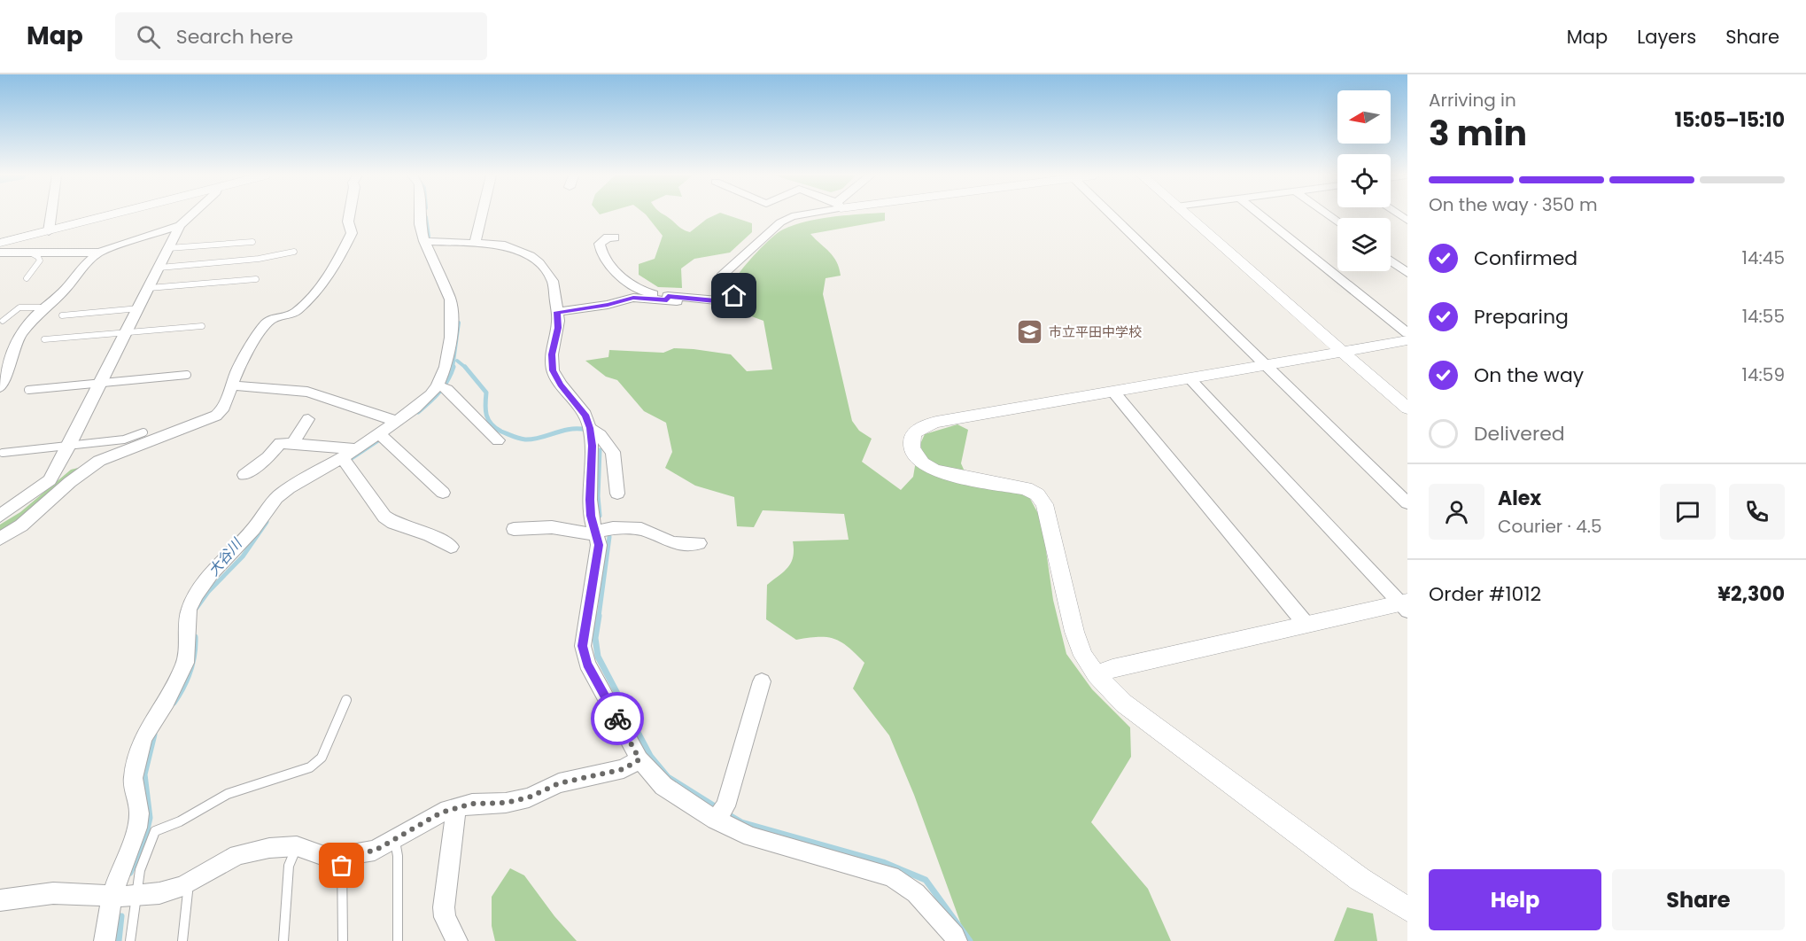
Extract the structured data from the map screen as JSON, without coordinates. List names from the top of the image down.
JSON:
{
  "water": ["大谷川"],
  "places": {
    "school or university": ["市立平田中学校"]
  },
  "north": "left",
  "page": {
    "header": "Map",
    "search": "Search here",
    "nav": ["Map", "Layers", "Share"],
    "heading": ["3 min", "Arriving in", "15:05–15:10"],
    "panel": [
      "Alex",
      "Courier · 4.5",
      "Order #1012",
      "¥2,300"
    ],
    "bar": "On the way · 350 m",
    "list": [
      ["Confirmed", "14:45"],
      ["Preparing", "14:55"],
      ["On the way", "14:59"],
      "Delivered"
    ],
    "buttons": ["Help", "Share"]
  }
}
